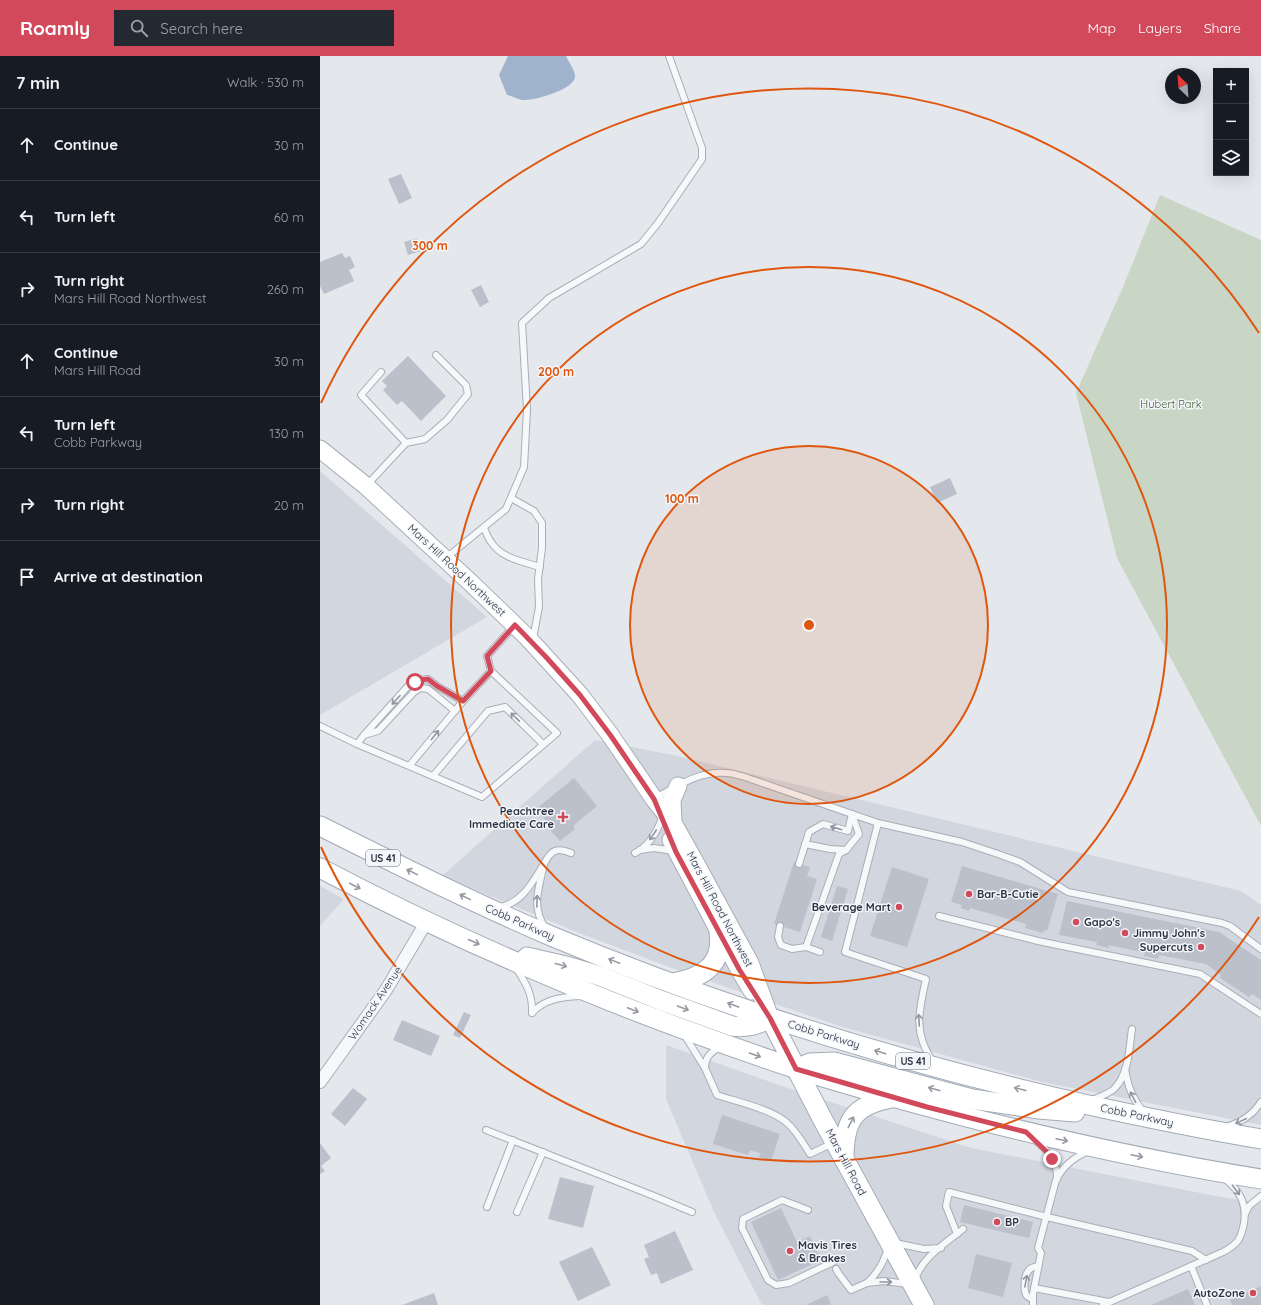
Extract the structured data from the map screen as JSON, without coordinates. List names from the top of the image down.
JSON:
{
  "streets": {
    "main road": ["US 41", "Cobb Parkway", "Mars Hill Road"],
    "street": ["Mars Hill Road Northwest", "Womack Avenue"]
  },
  "crossings": [
    ["Mars Hill Road Northwest", "Cobb Parkway"],
    ["Mars Hill Road Northwest", "Mars Hill Road"],
    ["Cobb Parkway", "Mars Hill Road"]
  ],
  "parks": ["Hubert Park"],
  "places": {
    "health": ["Peachtree Immediate Care"],
    "other": [
      "Bar-B-Cutie",
      "Beverage Mart",
      "Gapo's",
      "Jimmy John's",
      "Supercuts",
      "BP",
      "Mavis Tires & Brakes",
      "AutoZone"
    ]
  },
  "north": "top left",
  "page": {
    "header": "Roamly",
    "search": "Search here",
    "nav": ["Map", "Layers", "Share"],
    "heading": ["7 min", "Walk · 530 m"],
    "map_buttons": ["+", "−"],
    "list": [
      ["Continue", "30 m"],
      ["Turn left", "60 m"],
      ["Turn right", "Mars Hill Road Northwest", "260 m"],
      ["Continue", "Mars Hill Road", "30 m"],
      ["Turn left", "Cobb Parkway", "130 m"],
      ["Turn right", "20 m"],
      "Arrive at destination"
    ]
  },
  "rings": ["300 m", "200 m", "100 m"]
}
